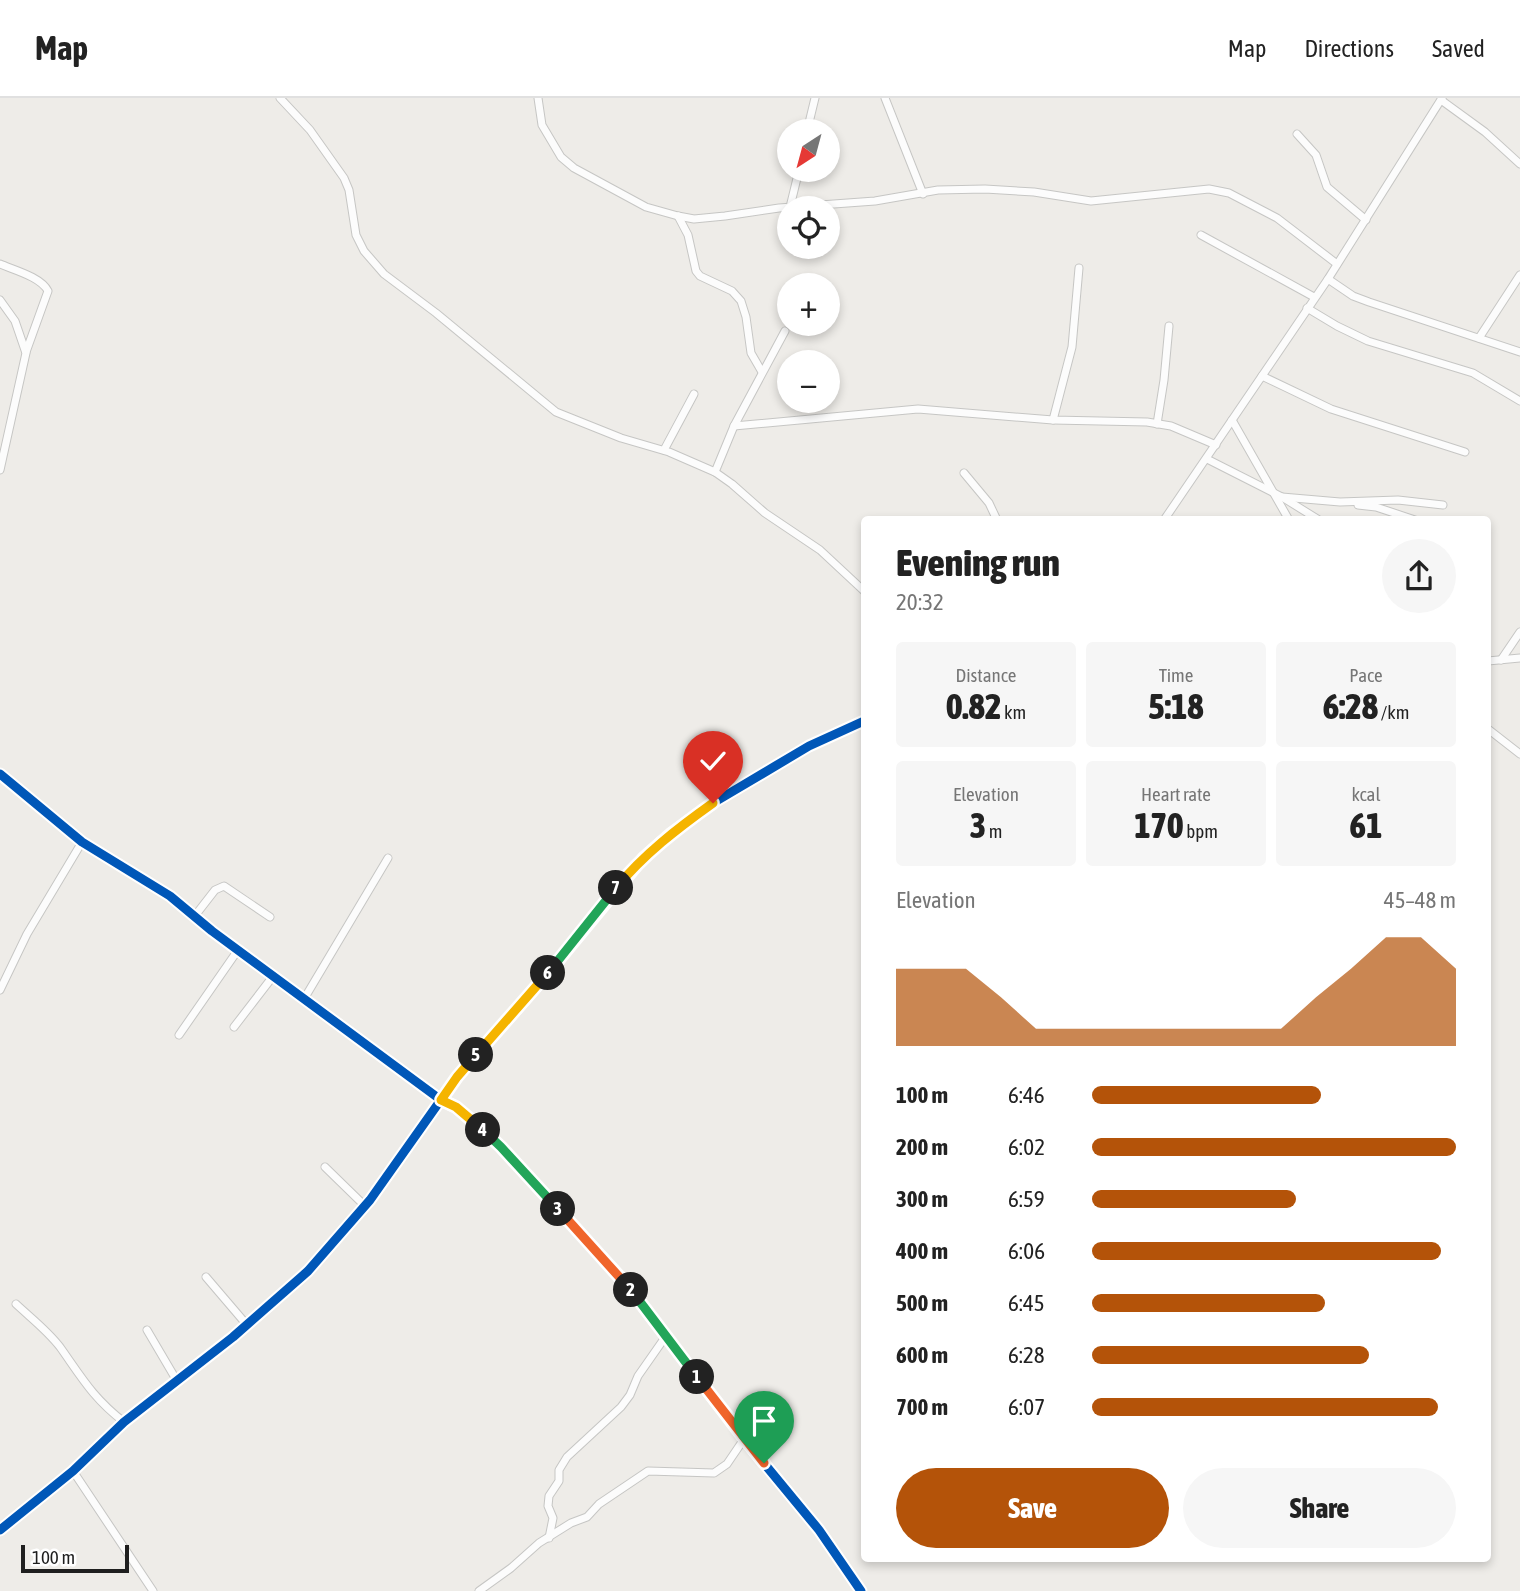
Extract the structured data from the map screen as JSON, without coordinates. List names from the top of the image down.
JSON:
{
  "scale_bar": "100 m",
  "north": "bottom left",
  "page": {
    "header": "Map",
    "nav": ["Map", "Directions", "Saved"],
    "map_buttons": ["+", "−"],
    "heading": ["Evening run", "20:32"],
    "stats": [
      ["Distance", "0.82 km"],
      ["Time", "5:18"],
      ["Pace", "6:28 /km"],
      ["Elevation", "3 m"],
      ["Heart rate", "170 bpm"],
      ["kcal", "61"]
    ],
    "pins": [
      "7",
      "6",
      "5",
      "4",
      "3",
      "2",
      "1"
    ],
    "chart": ["Elevation", "45–48 m"],
    "list": [
      {
        "name": "100 m",
        "note": "6:46"
      },
      {
        "name": "200 m",
        "note": "6:02"
      },
      {
        "name": "300 m",
        "note": "6:59"
      },
      {
        "name": "400 m",
        "note": "6:06"
      },
      {
        "name": "500 m",
        "note": "6:45"
      },
      {
        "name": "600 m",
        "note": "6:28"
      },
      {
        "name": "700 m",
        "note": "6:07"
      }
    ],
    "buttons": ["Save", "Share"],
    "scale": "100 m"
  }
}
